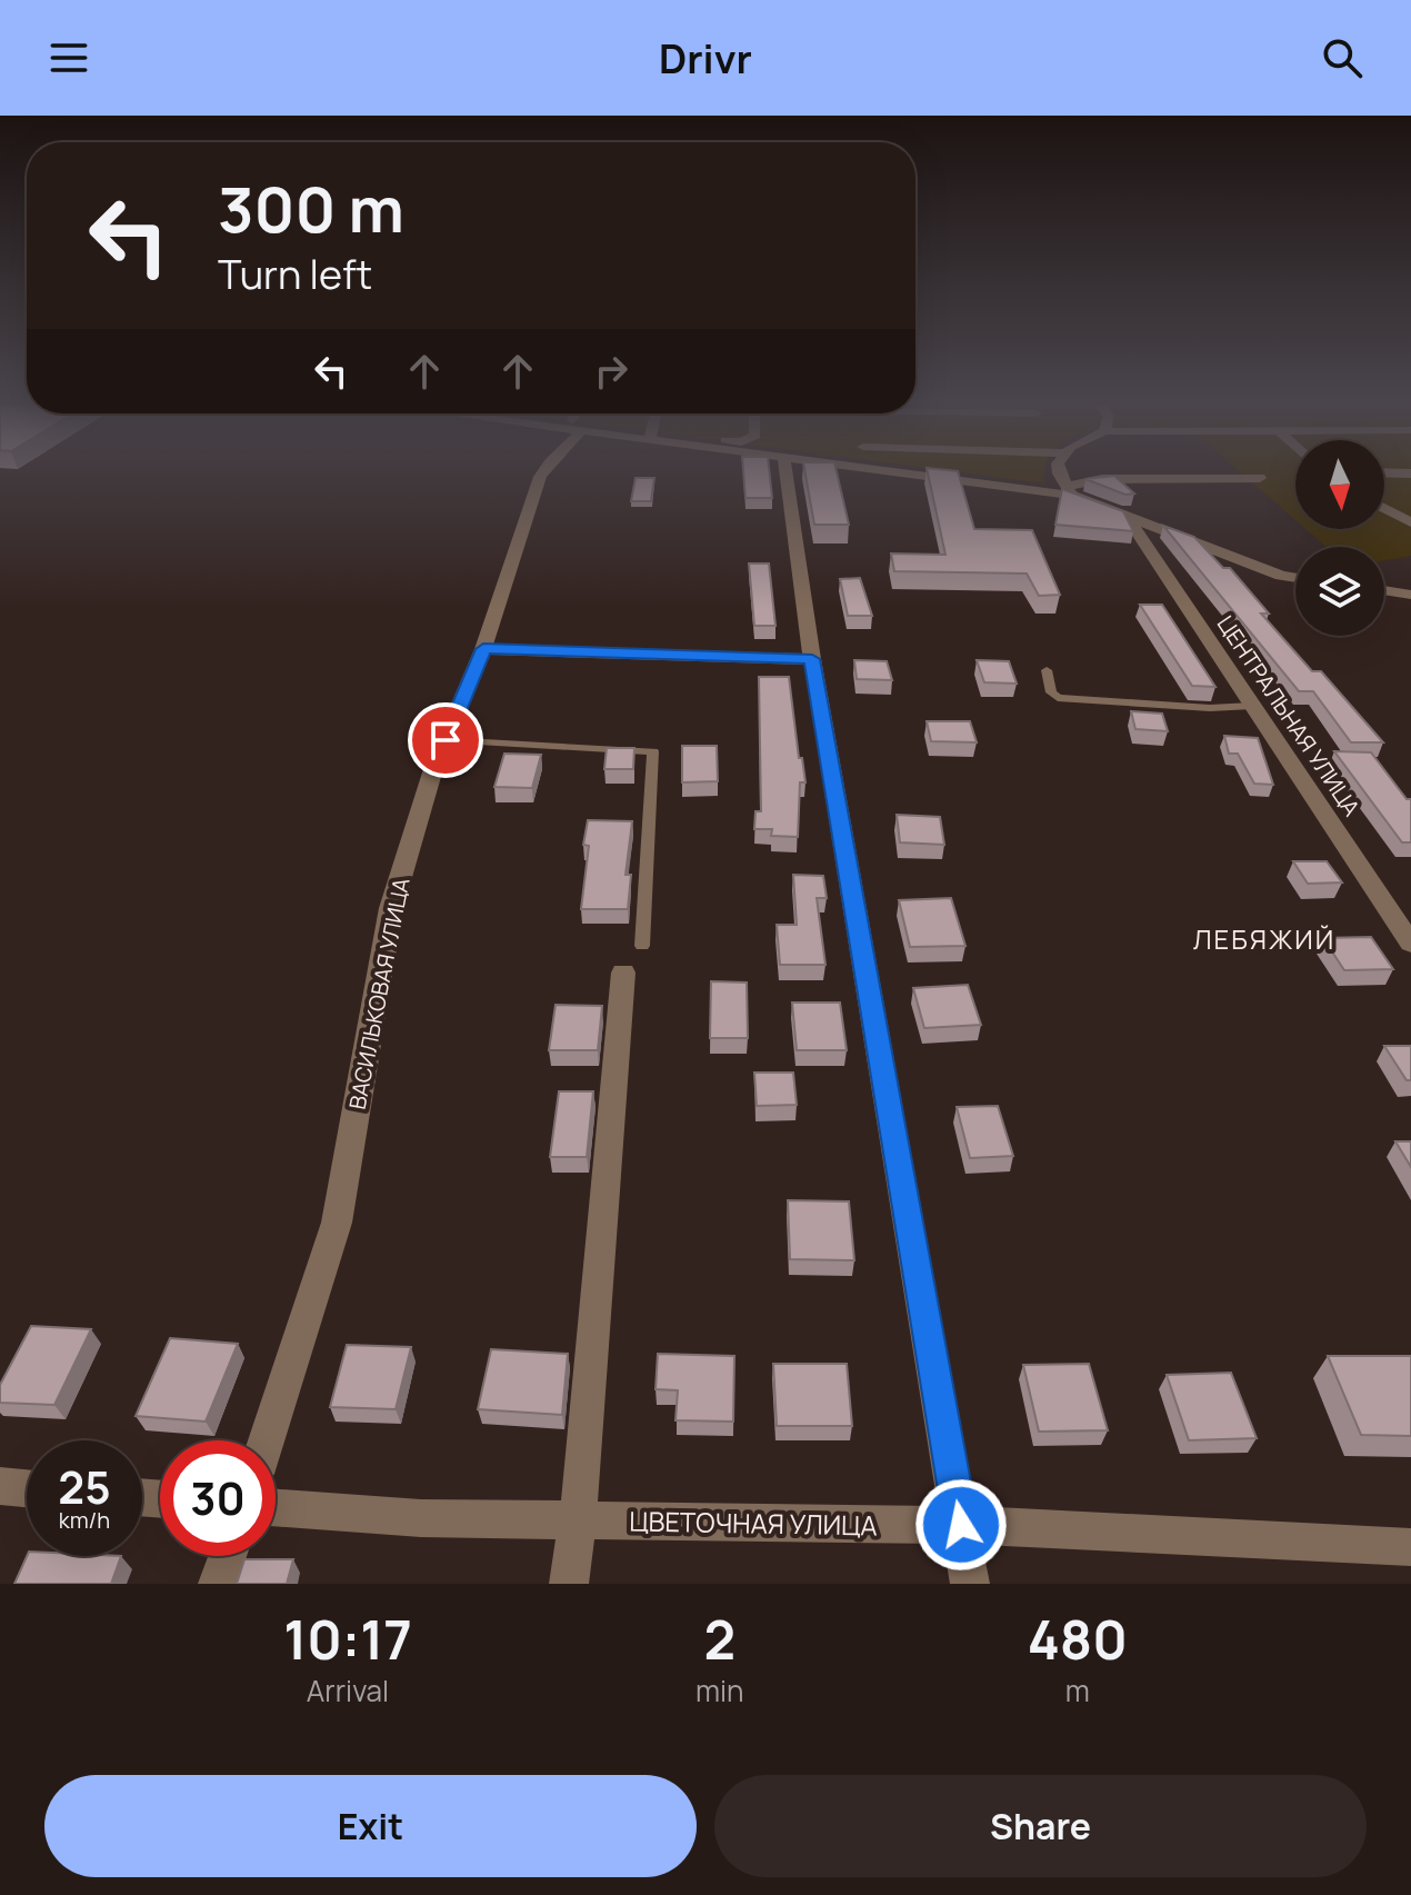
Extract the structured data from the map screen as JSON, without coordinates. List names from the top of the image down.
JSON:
{
  "streets": {
    "street": ["ЦЕНТРАЛЬНАЯ УЛИЦА", "ВАСИЛЬКОВАЯ УЛИЦА", "ЦВЕТОЧНАЯ УЛИЦА"]
  },
  "districts": ["ЛЕБЯЖИЙ"],
  "north": "bottom",
  "page": {
    "header": "Drivr",
    "turn": ["300 m", "Turn left"],
    "speed": "25 km/h",
    "limit": "30",
    "eta": [
      "10:17",
      "Arrival",
      "2",
      "min",
      "480",
      "m"
    ],
    "buttons": ["Exit", "Share"]
  }
}
